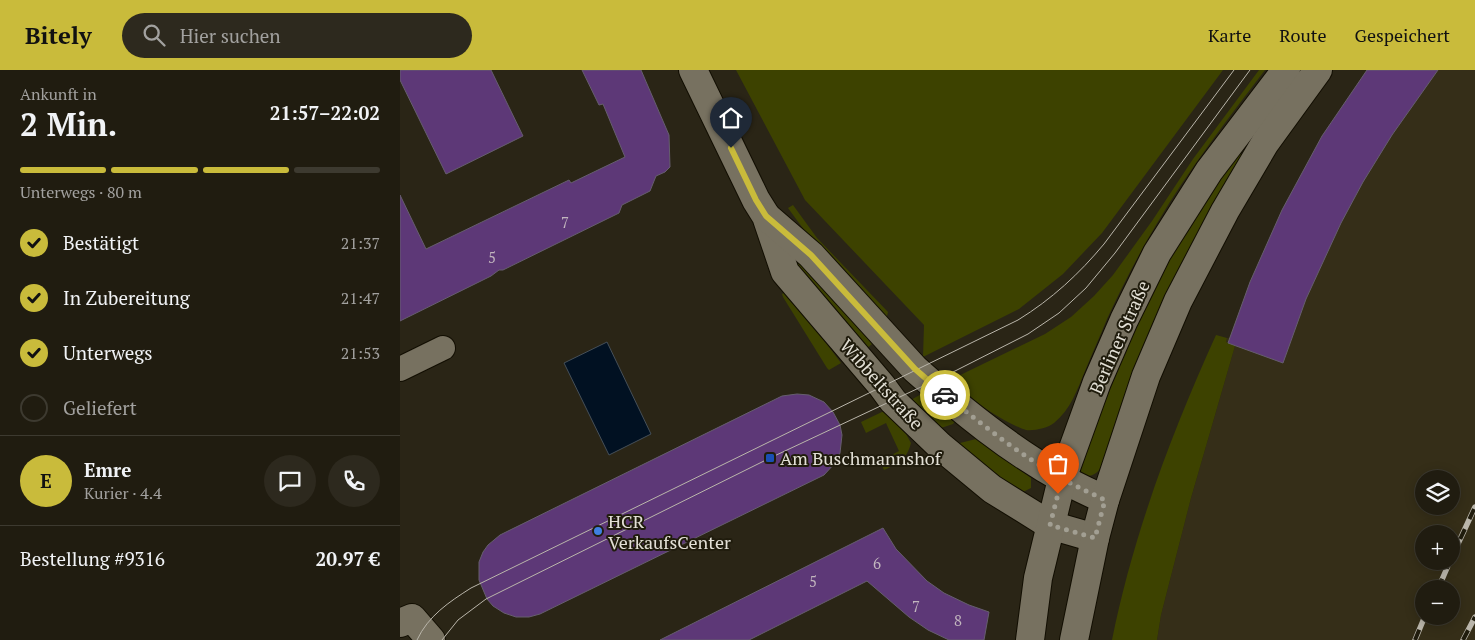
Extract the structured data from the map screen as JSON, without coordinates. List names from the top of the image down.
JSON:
{
  "streets": {
    "main road": ["Berliner Straße", "Wibbeltstraße"]
  },
  "crossings": [
    ["Berliner Straße", "Wibbeltstraße"]
  ],
  "places": {
    "transit": ["Am Buschmannshof"],
    "other": ["HCR VerkaufsCenter"]
  },
  "house_numbers": [
    "7",
    "5",
    "6",
    "5",
    "7",
    "8"
  ],
  "page": {
    "header": "Bitely",
    "search": "Hier suchen",
    "nav": ["Karte", "Route", "Gespeichert"],
    "heading": ["2 Min.", "Ankunft in", "21:57–22:02"],
    "panel": [
      "Emre",
      "Kurier · 4.4",
      "Bestellung #9316",
      "20.97 €"
    ],
    "bar": "Unterwegs · 80 m",
    "list": [
      ["Bestätigt", "21:37"],
      ["In Zubereitung", "21:47"],
      ["Unterwegs", "21:53"],
      "Geliefert"
    ],
    "round": "E",
    "map_buttons": ["+", "−"]
  }
}
